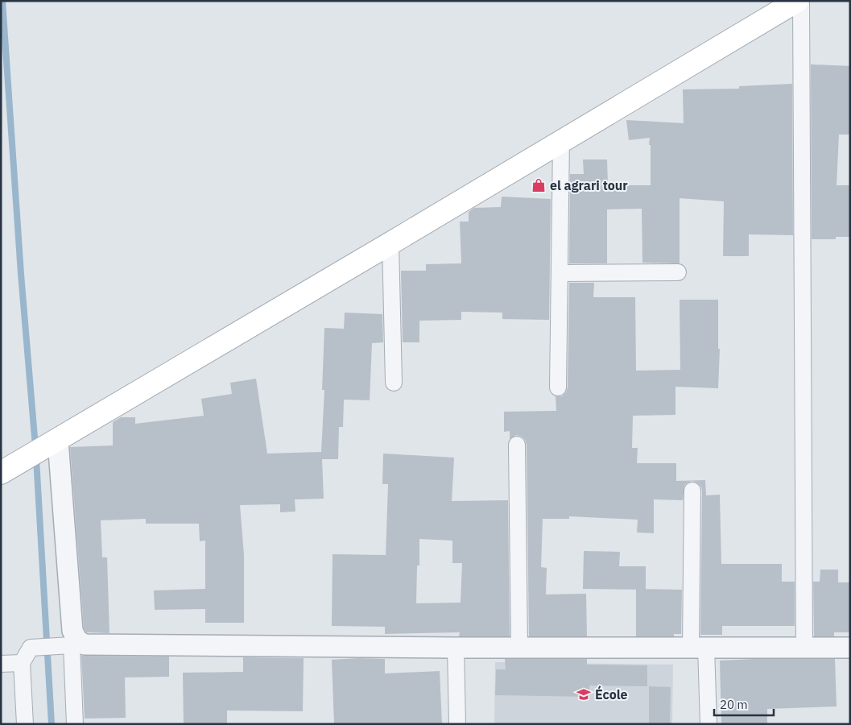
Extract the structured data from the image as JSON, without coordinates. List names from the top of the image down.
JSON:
{
  "places": {
    "shop": ["el agrari tour"],
    "school or university": ["École"]
  },
  "scale_bar": "20 m"
}
